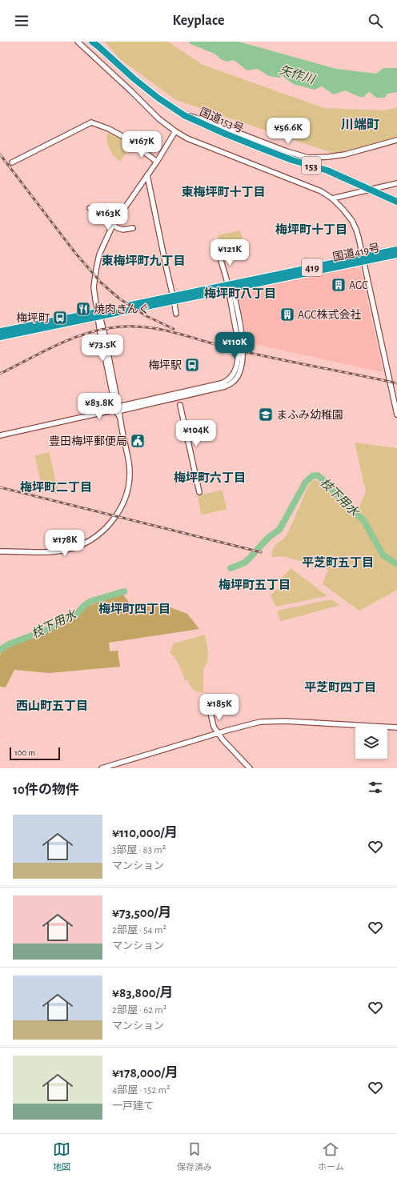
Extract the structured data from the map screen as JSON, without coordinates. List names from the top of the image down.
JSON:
{
  "streets": {
    "highway": [
      "国道153号",
      "153",
      "国道419号",
      "419"
    ]
  },
  "districts": [
    "川端町",
    "東梅坪町十丁目",
    "梅坪町十丁目",
    "東梅坪町九丁目",
    "梅坪町八丁目",
    "梅坪町六丁目",
    "梅坪町二丁目",
    "平芝町五丁目",
    "梅坪町五丁目",
    "梅坪町四丁目",
    "平芝町四丁目",
    "西山町五丁目"
  ],
  "water": ["矢作川", "枝下用水"],
  "places": {
    "building": ["AGC", "AGC株式会社"],
    "restaurant": ["焼肉きんぐ"],
    "bus stop": ["梅坪町", "梅坪駅"],
    "school or university": ["まふみ幼稚園"],
    "public building": ["豊田梅坪郵便局"]
  },
  "scale_bar": "100 m",
  "page": {
    "header": "Keyplace",
    "price": [
      "¥56.6K",
      "¥167K",
      "¥163K",
      "¥121K",
      "¥110K",
      "¥73.5K",
      "¥83.8K",
      "¥104K",
      "¥178K",
      "¥185K"
    ],
    "scale": "100 m",
    "heading": "10件の物件",
    "list": [
      {
        "name": "¥110,000/月",
        "note": "3部屋 · 83 m² · マンション"
      },
      {
        "name": "¥73,500/月",
        "note": "2部屋 · 54 m² · マンション"
      },
      {
        "name": "¥83,800/月",
        "note": "2部屋 · 62 m² · マンション"
      },
      {
        "name": "¥178,000/月",
        "note": "4部屋 · 152 m² · 一戸建て"
      }
    ],
    "tabs": ["地図", "保存済み", "ホーム"]
  }
}
